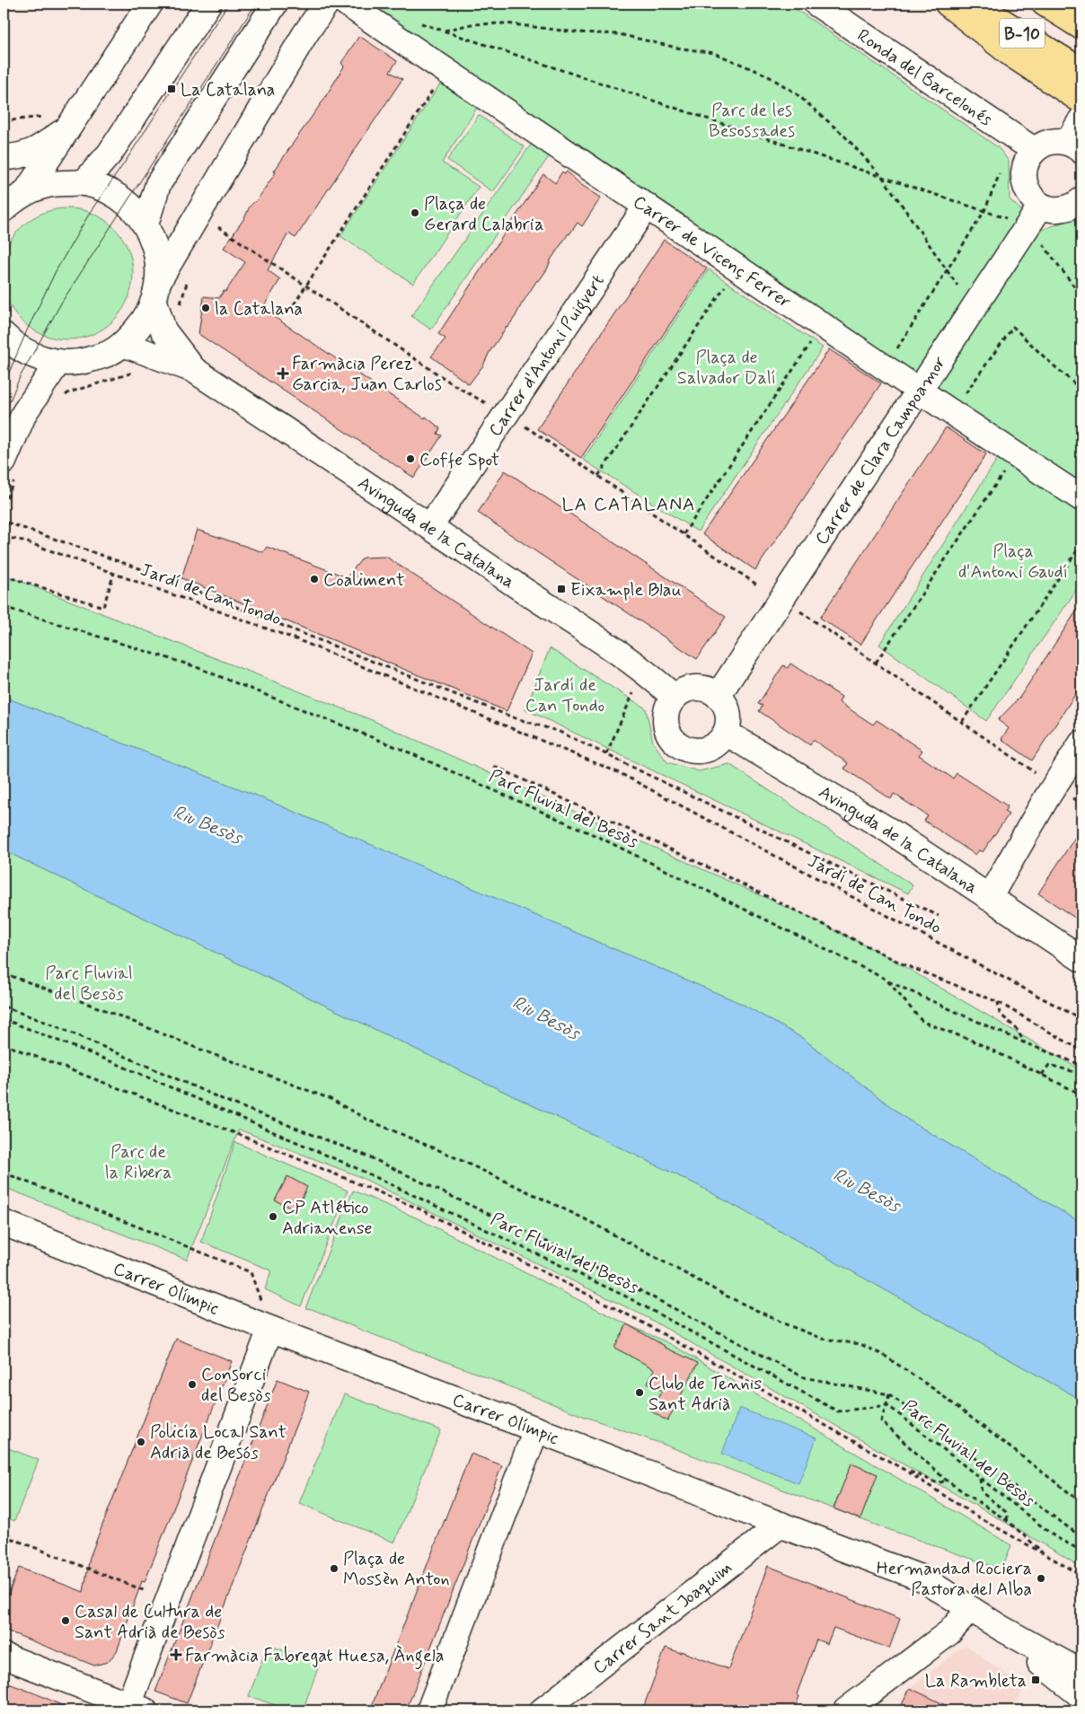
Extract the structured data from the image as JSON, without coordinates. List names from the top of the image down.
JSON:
{
  "streets": {
    "highway": ["B-10"],
    "street": [
      "Ronda del Barcelonés",
      "Carrer de Vicenç Ferrer",
      "Carrer d'Antoni Puigvert",
      "Carrer de Clara Campoamor",
      "Avinguda de la Catalana",
      "Carrer Olímpic",
      "Carrer Sant Joaquim"
    ],
    "path": ["Jardí de Can Tondo", "Parc Fluvial del Besòs"]
  },
  "crossings": [
    ["Carrer de Vicenç Ferrer", "Carrer d'Antoni Puigvert"],
    ["Carrer de Vicenç Ferrer", "Carrer de Clara Campoamor"],
    ["Carrer d'Antoni Puigvert", "Avinguda de la Catalana"],
    ["Carrer de Clara Campoamor", "Avinguda de la Catalana"],
    ["Carrer Olímpic", "Carrer Sant Joaquim"]
  ],
  "districts": ["LA CATALANA"],
  "water": ["Riu Besòs"],
  "parks": [
    "Parc de les Besossades",
    "Plaça de Salvador Dalí",
    "Plaça d'Antoni Gaudí",
    "Jardí de Can Tondo",
    "Parc Fluvial del Besòs",
    "Parc de la Ribera"
  ],
  "places": {
    "transit": ["La Catalana", "Eixample Blau", "La Rambleta"],
    "other": [
      "Plaça de Gerard Calabria",
      "la Catalana",
      "Coffe Spot",
      "Coaliment",
      "CP Atlético Adrianense",
      "Consorci del Besòs",
      "Club de Tennis Sant Adrià",
      "Policía Local Sant Adrià de Besós",
      "Plaça de Mossèn Anton",
      "Hermandad Rociera Pastora del Alba",
      "Casal de Cultura de Sant Adrià de Besòs"
    ],
    "health": ["Farmàcia Perez Garcia, Juan Carlos", "Farmàcia Fabregat Huesa, Àngela"]
  }
}
